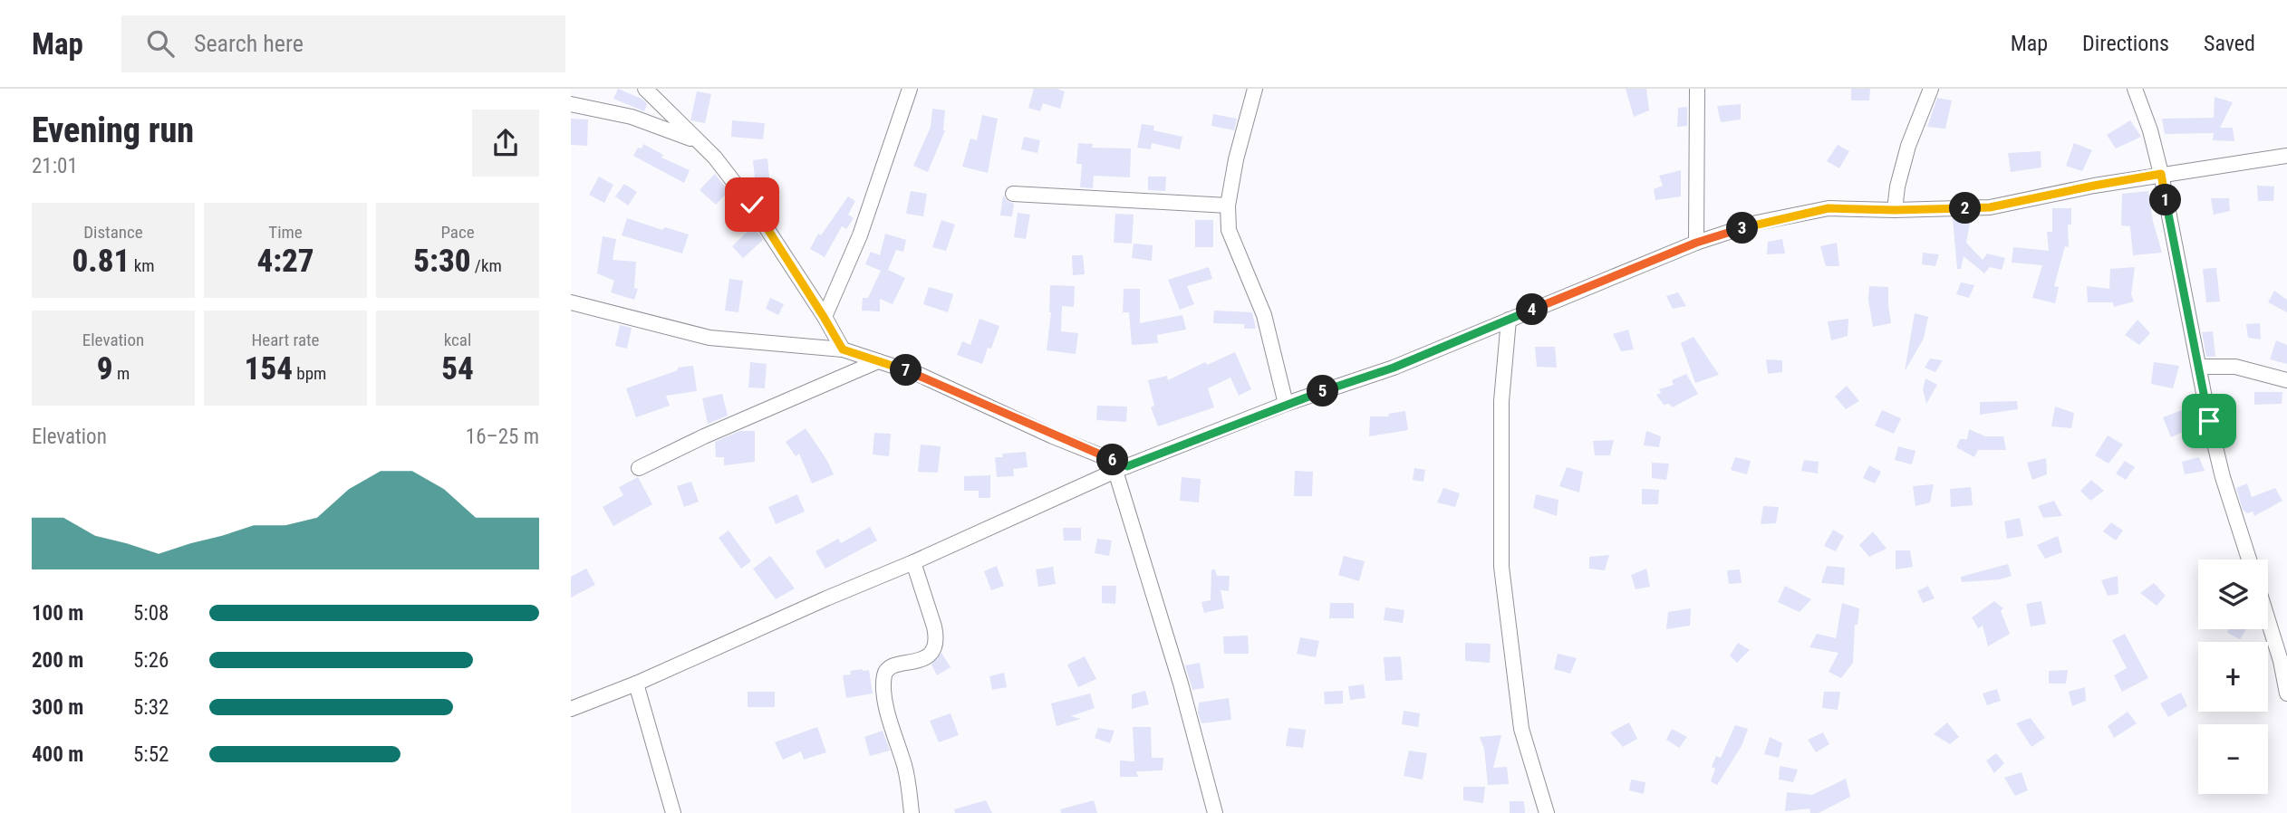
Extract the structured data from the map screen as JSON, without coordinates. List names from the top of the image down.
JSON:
{
  "page": {
    "header": "Map",
    "search": "Search here",
    "nav": ["Map", "Directions", "Saved"],
    "heading": ["Evening run", "21:01"],
    "pins": [
      "1",
      "2",
      "3",
      "4",
      "7",
      "5",
      "6"
    ],
    "stats": [
      ["Distance", "0.81 km"],
      ["Time", "4:27"],
      ["Pace", "5:30 /km"],
      ["Elevation", "9 m"],
      ["Heart rate", "154 bpm"],
      ["kcal", "54"]
    ],
    "chart": ["Elevation", "16–25 m"],
    "map_buttons": ["+", "−"],
    "list": [
      {
        "name": "100 m",
        "note": "5:08"
      },
      {
        "name": "200 m",
        "note": "5:26"
      },
      {
        "name": "300 m",
        "note": "5:32"
      },
      {
        "name": "400 m",
        "note": "5:52"
      }
    ]
  }
}
